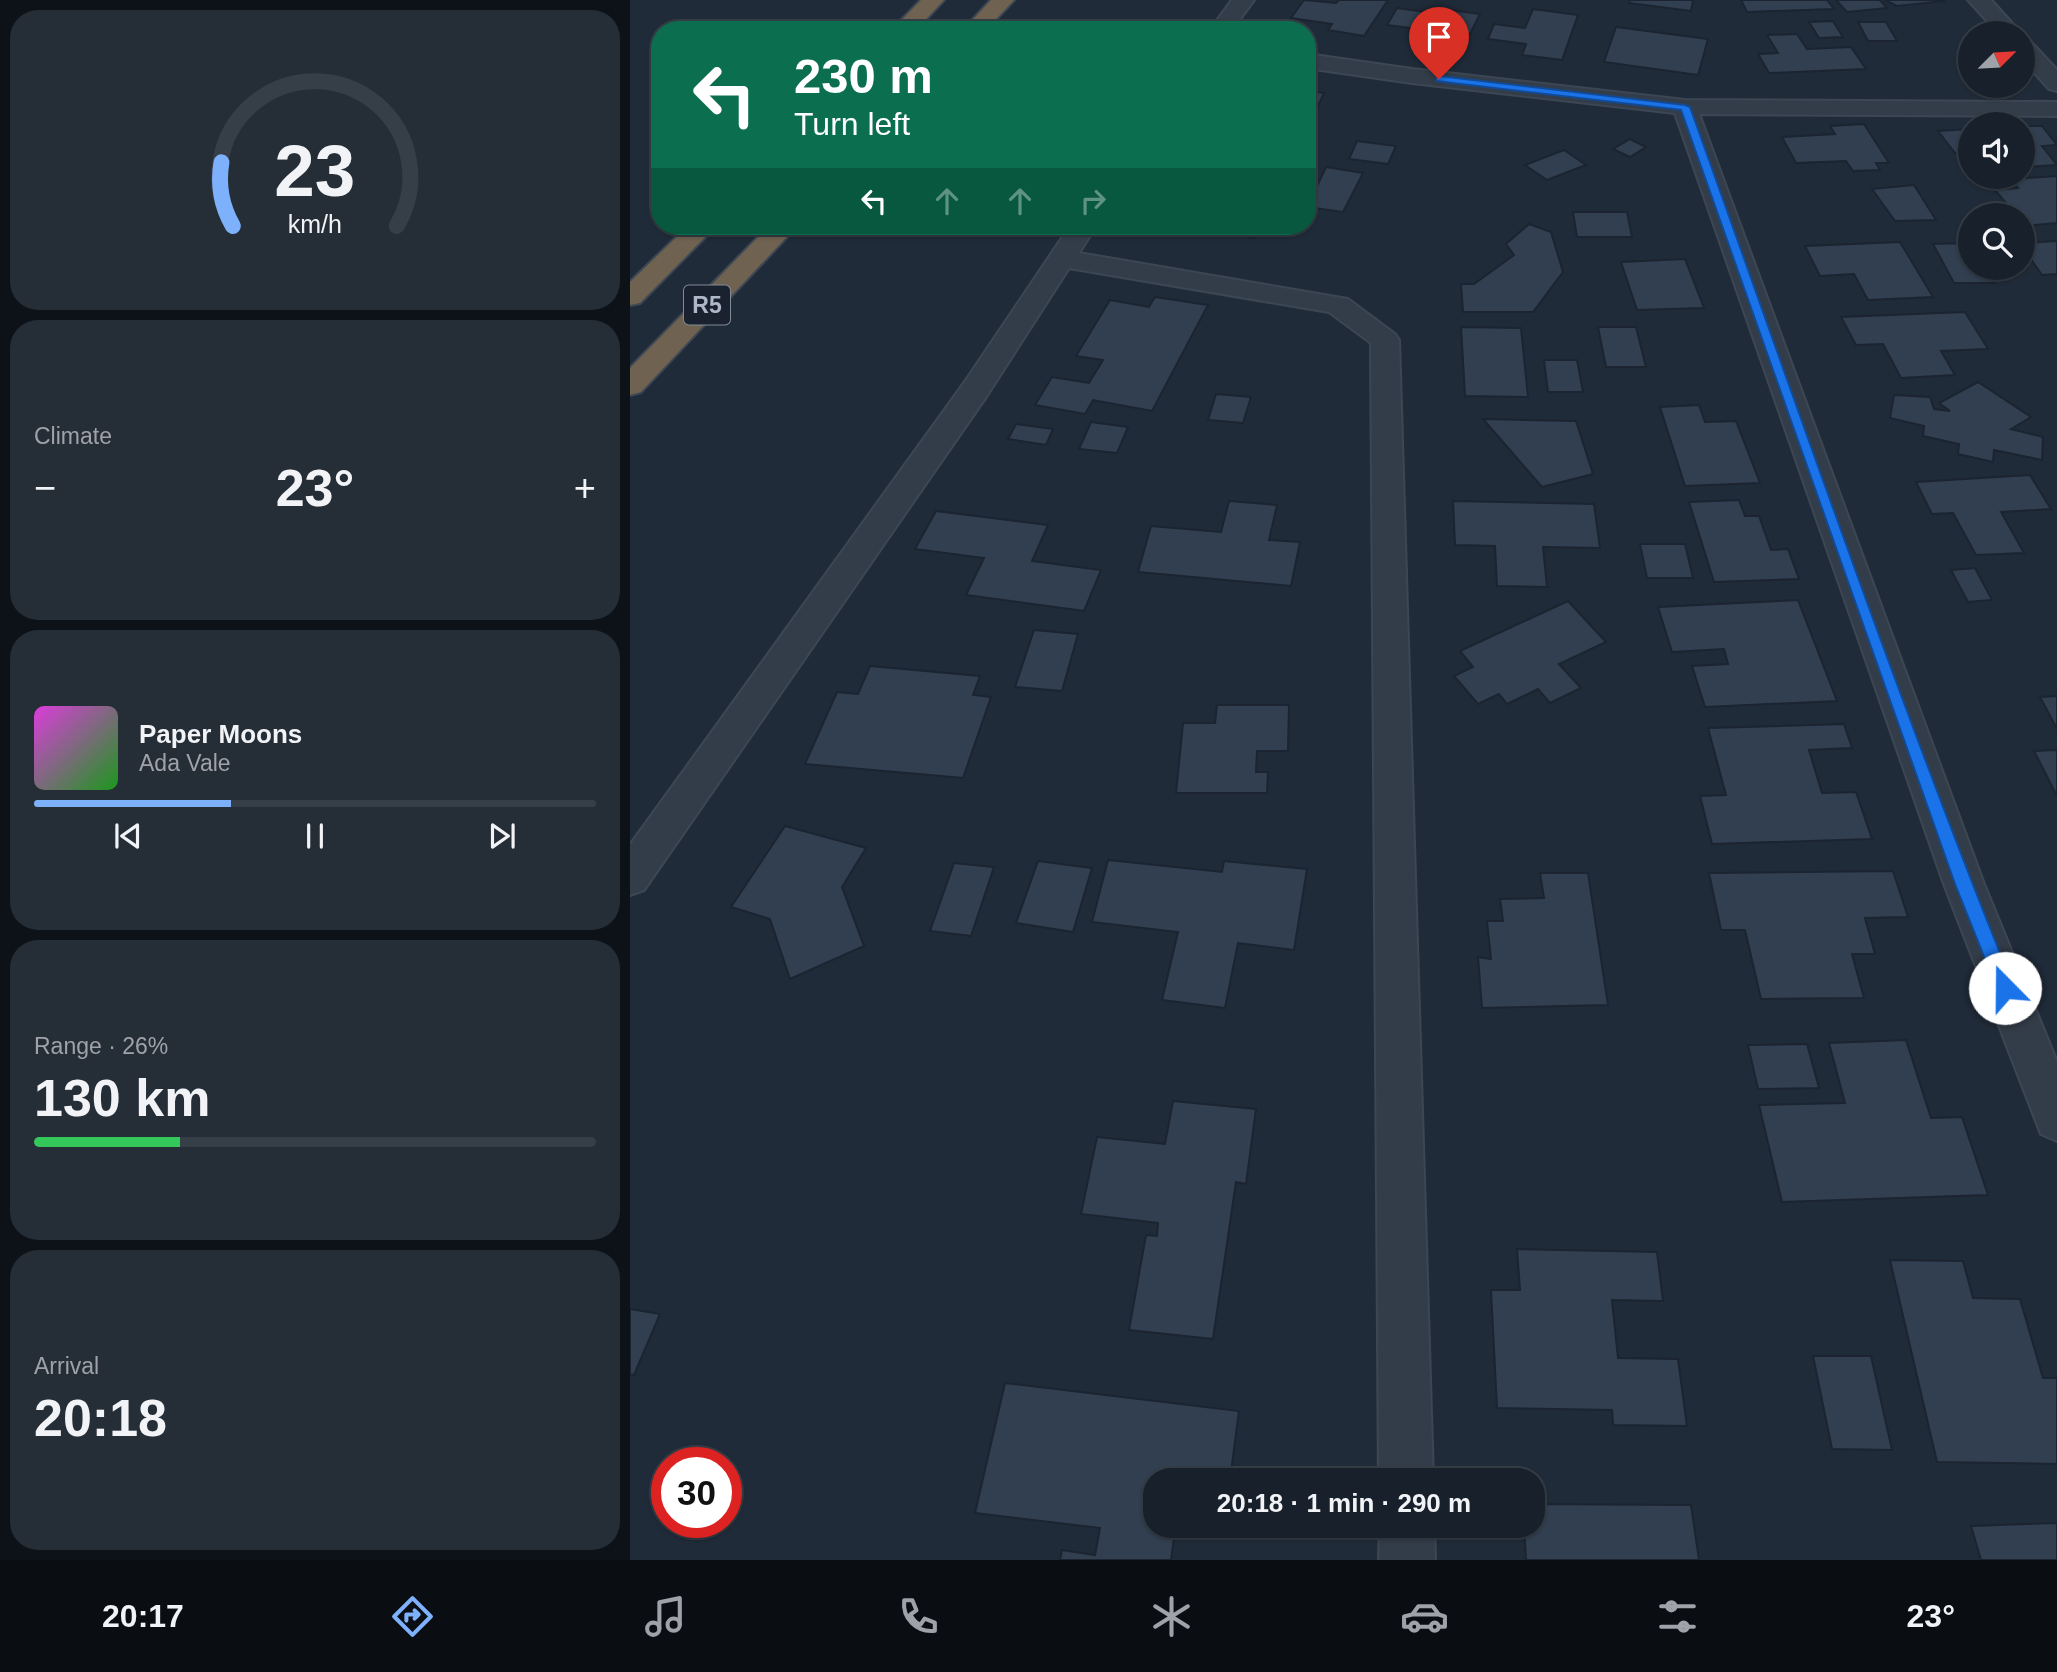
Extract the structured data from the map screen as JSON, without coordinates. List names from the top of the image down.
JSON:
{
  "streets": {
    "highway": ["R5"]
  },
  "north": "top right",
  "page": {
    "turn": ["230 m", "Turn left"],
    "tile": [
      "Climate",
      ["Range · 26%", "130 km"],
      ["Arrival", "20:18"]
    ],
    "heat": ["−", "23°", "+"],
    "song": ["Paper Moons", "Ada Vale"],
    "limit": "30",
    "trip": "20:18 · 1 min · 290 m",
    "tabs": ["20:17", "23°"],
    "gauge": ["23", "km/h"]
  }
}
